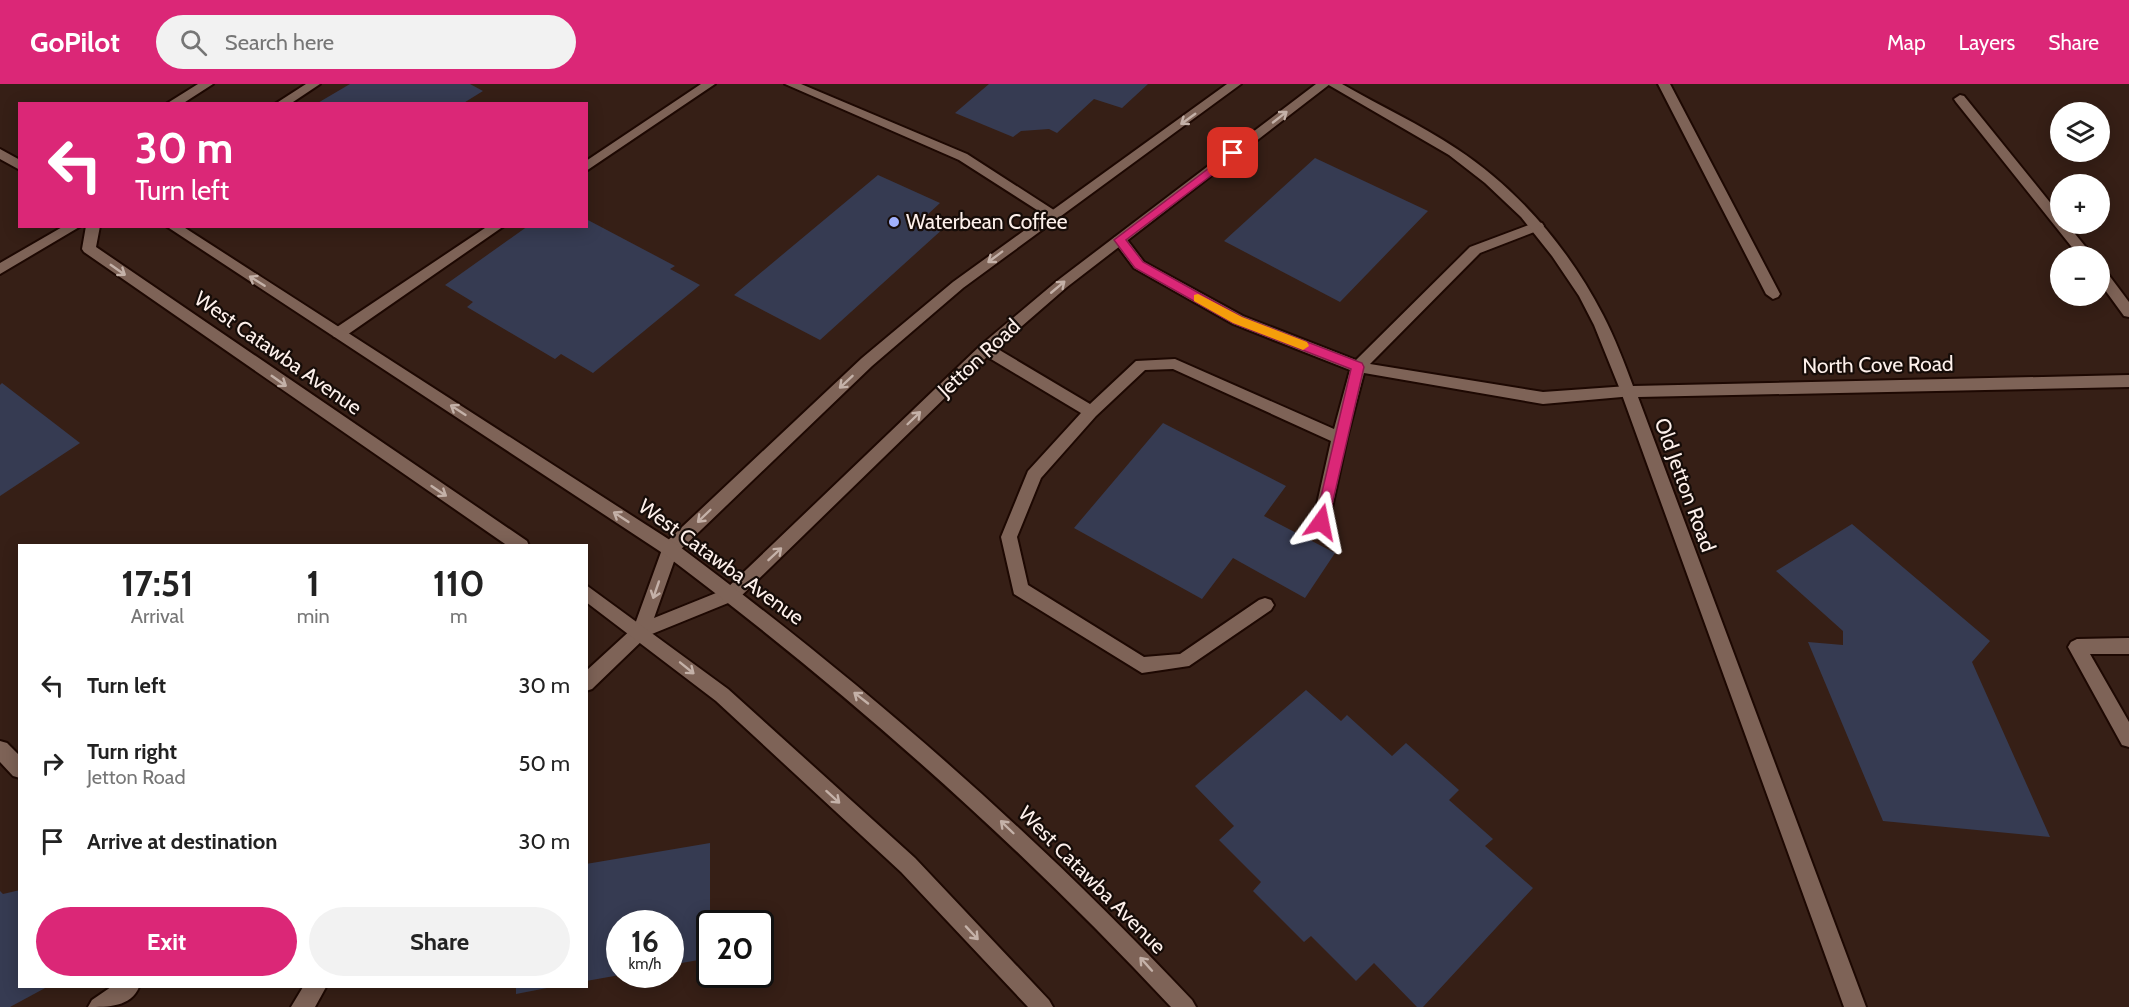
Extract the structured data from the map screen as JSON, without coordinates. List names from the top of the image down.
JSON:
{
  "streets": {
    "street": [
      "West Catawba Avenue",
      "Jetton Road",
      "North Cove Road",
      "Old Jetton Road"
    ]
  },
  "crossings": [
    ["West Catawba Avenue", "Jetton Road"],
    ["Jetton Road", "North Cove Road"],
    ["North Cove Road", "Old Jetton Road"]
  ],
  "places": ["Waterbean Coffee"],
  "page": {
    "header": "GoPilot",
    "search": "Search here",
    "nav": ["Map", "Layers", "Share"],
    "map_buttons": ["+", "−"],
    "turn": ["30 m", "Turn left"],
    "eta": [
      "17:51",
      "Arrival",
      "1",
      "min",
      "110",
      "m"
    ],
    "list": [
      {
        "name": "Turn left",
        "value": "30 m"
      },
      {
        "name": "Turn right",
        "note": "Jetton Road",
        "value": "50 m"
      },
      {
        "name": "Arrive at destination",
        "value": "30 m"
      }
    ],
    "buttons": ["Exit", "Share"],
    "speed": "16 km/h",
    "limit": "20"
  }
}
